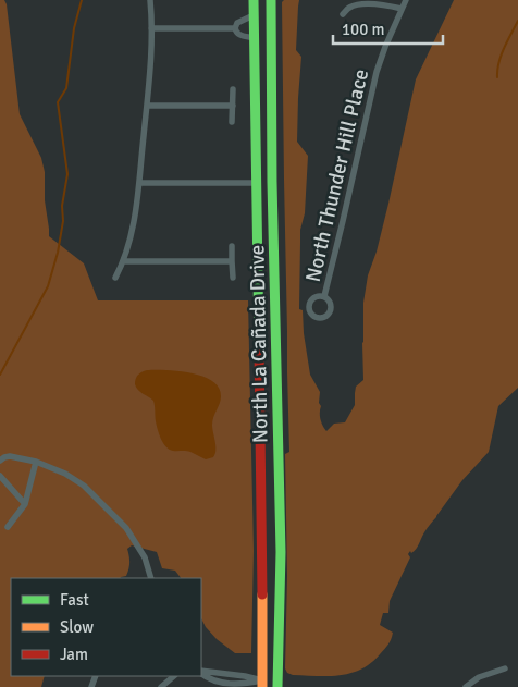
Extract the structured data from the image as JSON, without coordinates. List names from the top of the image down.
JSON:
{
  "streets": {
    "main road": ["North La Cañada Drive"],
    "street": ["North Thunder Hill Place"]
  },
  "legend": ["Fast", "Slow", "Jam"],
  "scale_bar": "100 m"
}
